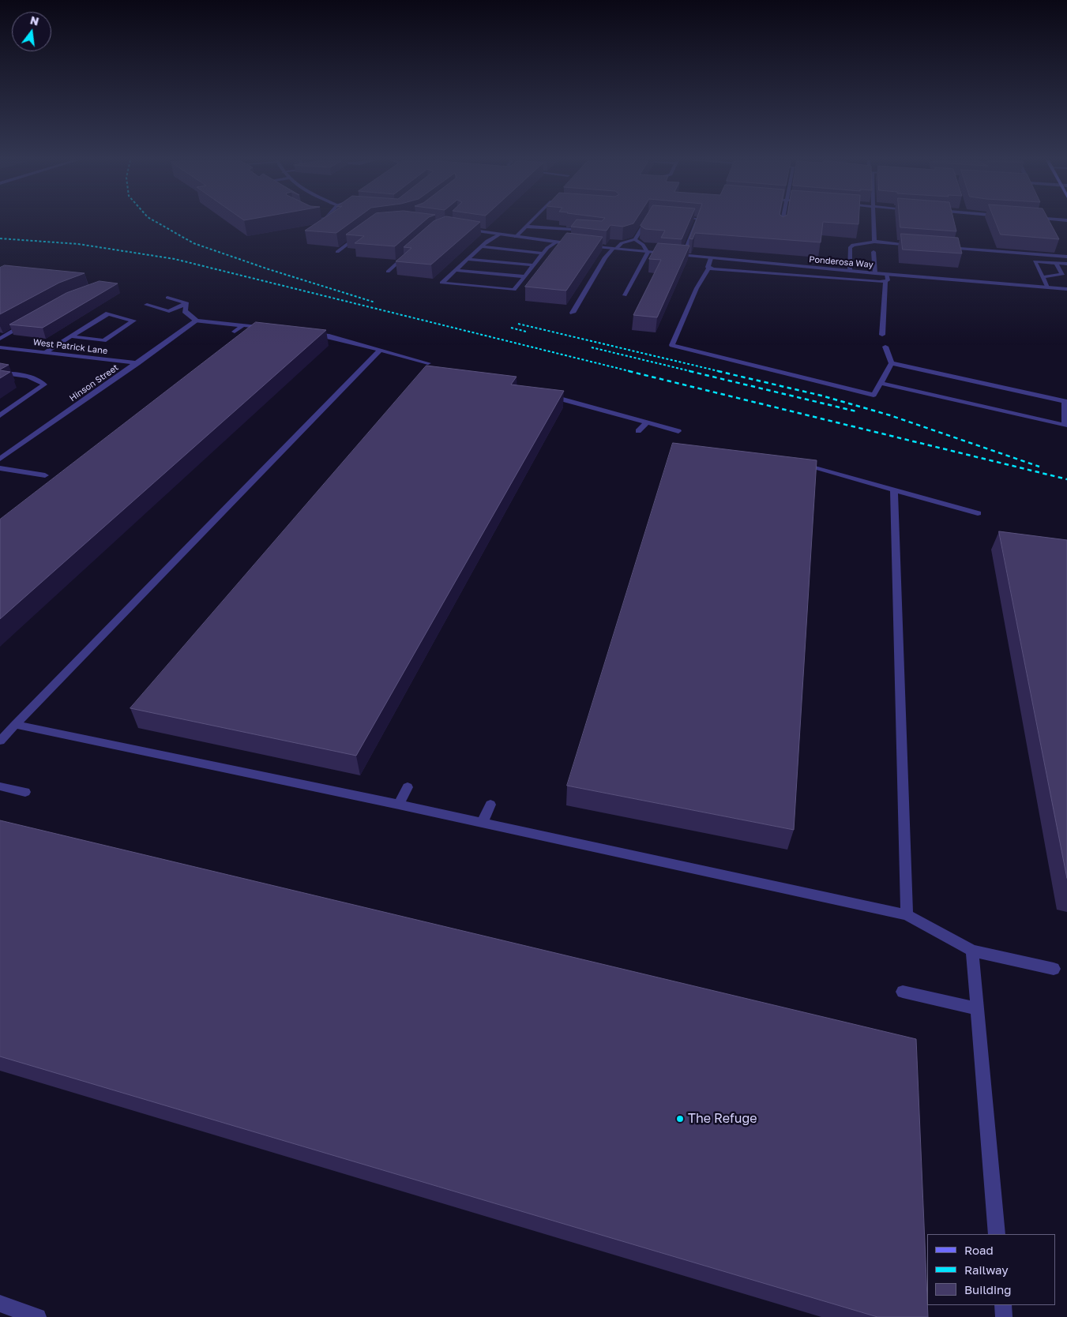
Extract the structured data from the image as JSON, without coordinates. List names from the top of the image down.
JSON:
{
  "streets": {
    "street": ["Ponderosa Way", "West Patrick Lane", "Hinson Street"]
  },
  "crossings": [
    ["West Patrick Lane", "Hinson Street"]
  ],
  "places": ["The Refuge"],
  "legend": ["Road", "Railway", "Building"],
  "north": "top"
}
